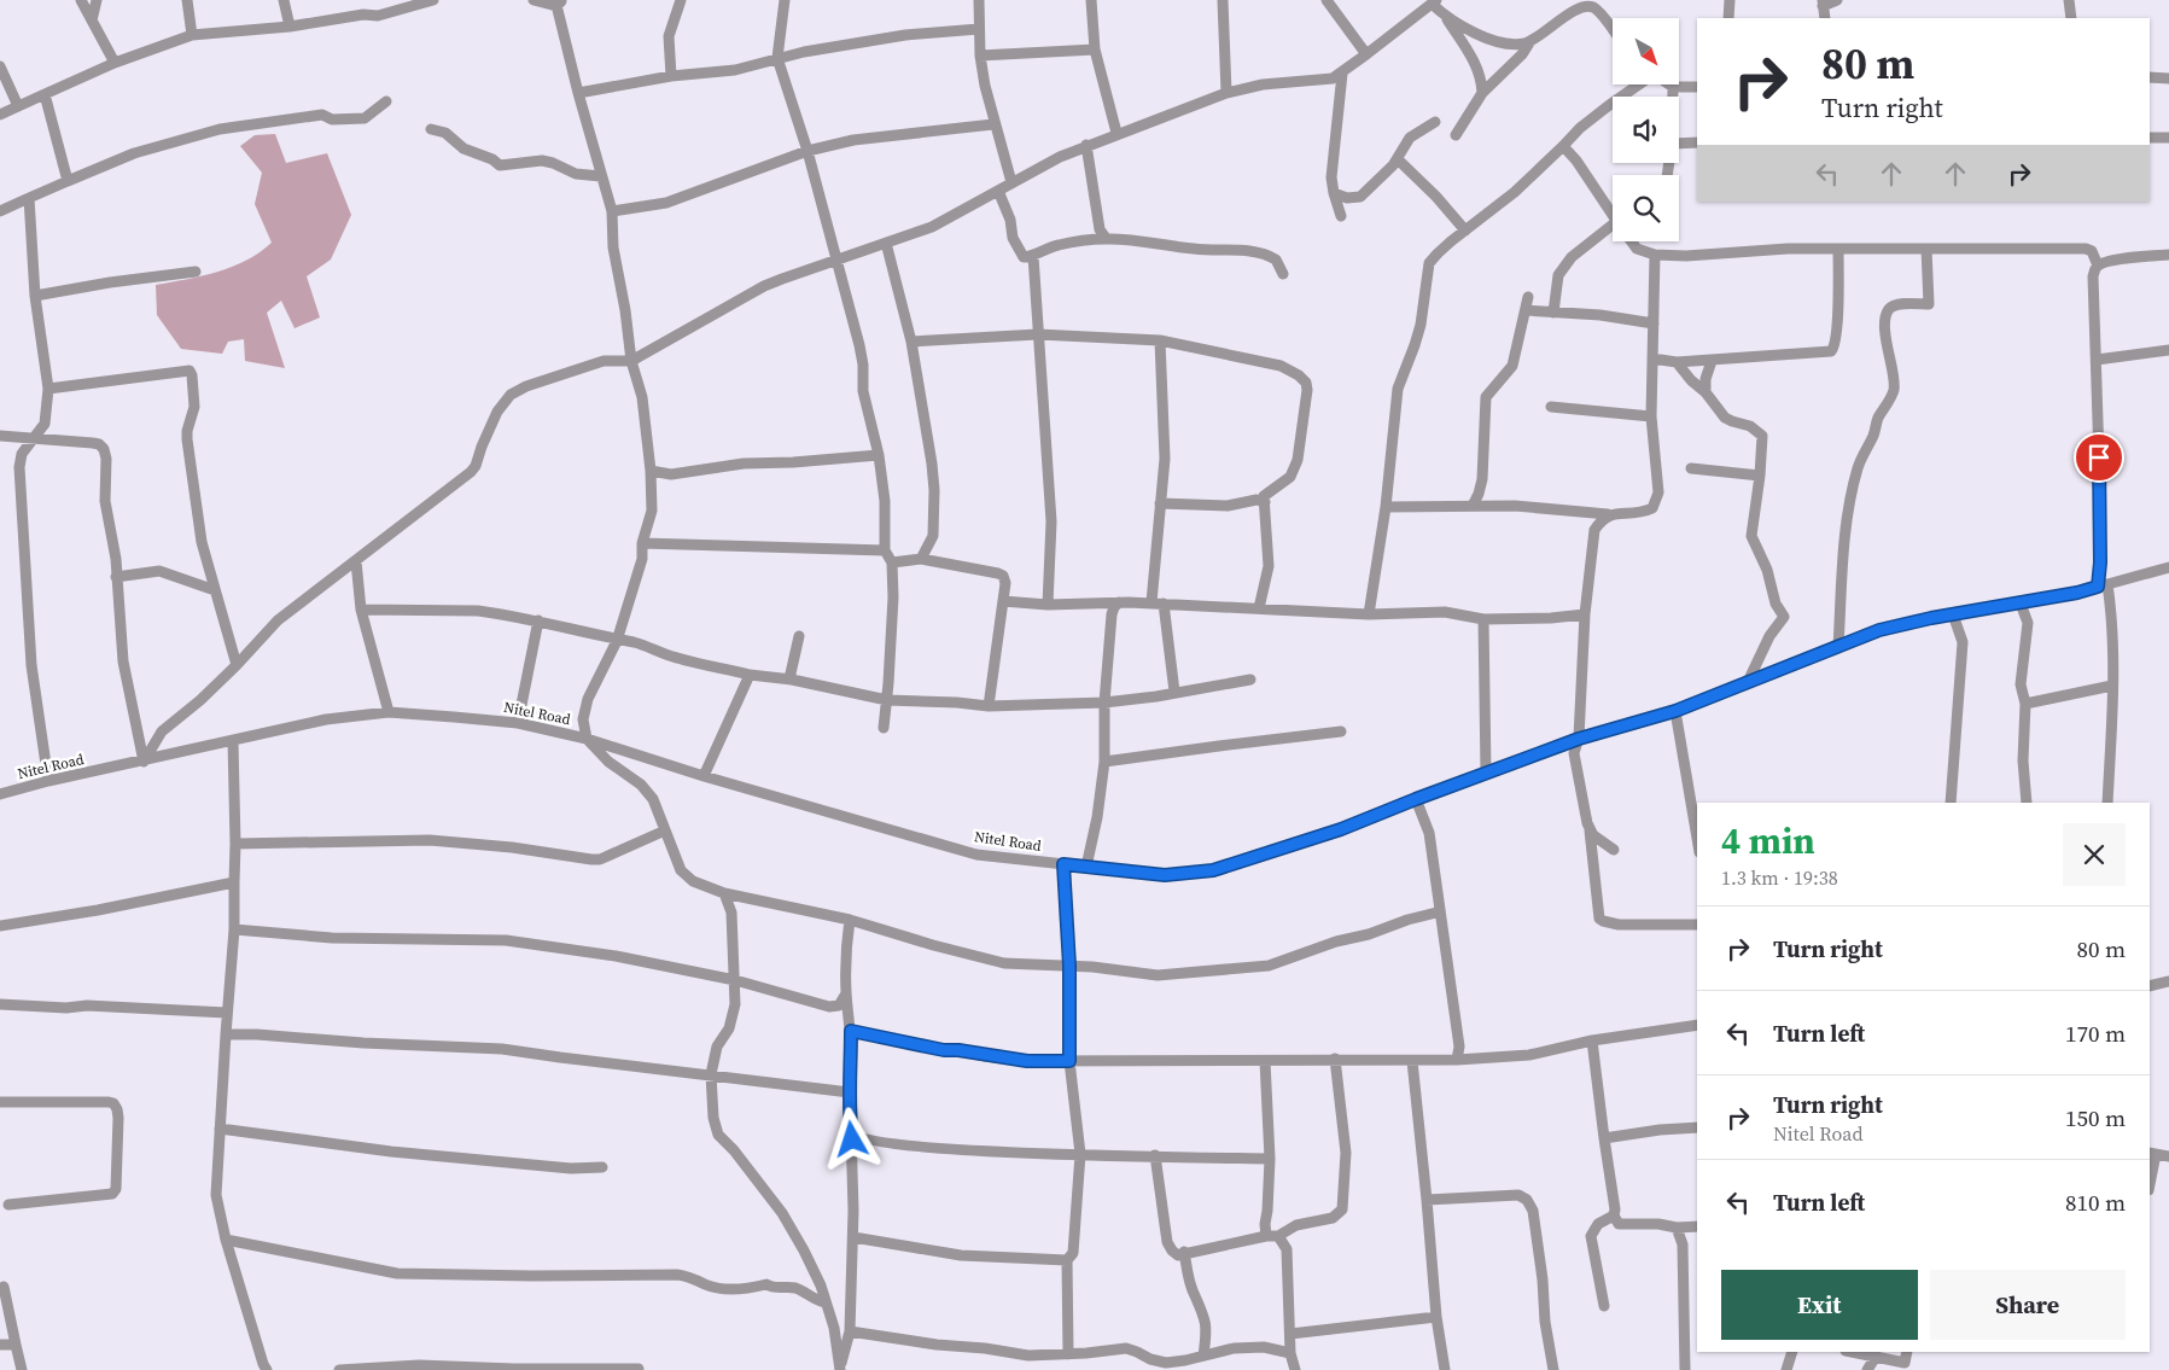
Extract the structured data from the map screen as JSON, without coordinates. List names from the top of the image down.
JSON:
{
  "streets": {
    "street": ["Nitel Road"]
  },
  "north": "bottom right",
  "page": {
    "turn": ["80 m", "Turn right"],
    "heading": ["4 min", "1.3 km · 19:38"],
    "list": [
      {
        "name": "Turn right",
        "value": "80 m"
      },
      {
        "name": "Turn left",
        "value": "170 m"
      },
      {
        "name": "Turn right",
        "note": "Nitel Road",
        "value": "150 m"
      },
      {
        "name": "Turn left",
        "value": "810 m"
      }
    ],
    "buttons": ["Exit", "Share"]
  }
}
